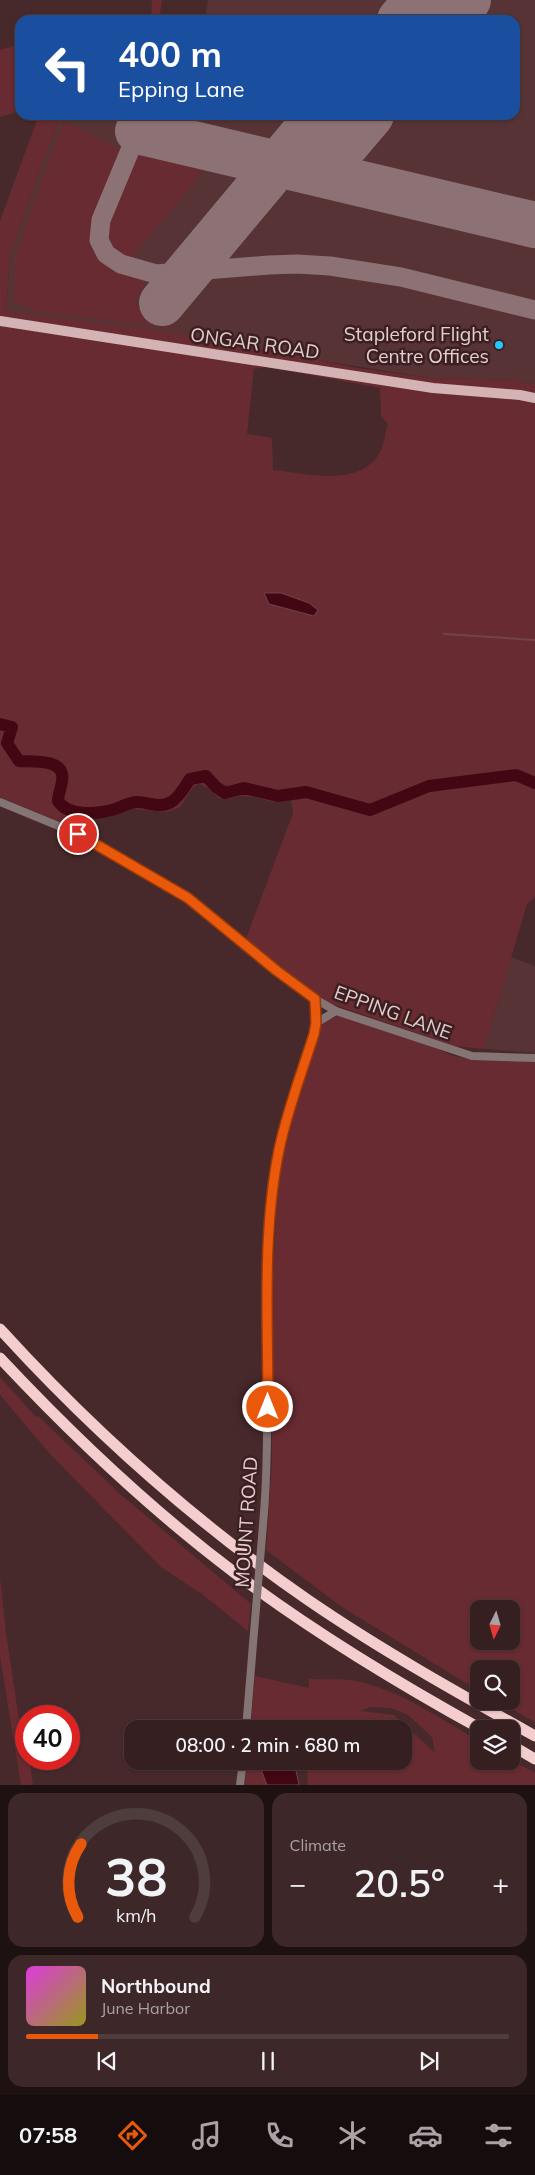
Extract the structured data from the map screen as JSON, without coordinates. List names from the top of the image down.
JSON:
{
  "streets": {
    "main road": ["ONGAR ROAD"],
    "street": ["EPPING LANE", "MOUNT ROAD"]
  },
  "crossings": [
    ["EPPING LANE", "MOUNT ROAD"]
  ],
  "places": ["Stapleford Flight Centre Offices"],
  "north": "bottom",
  "page": {
    "turn": ["400 m", "Epping Lane"],
    "limit": "40",
    "trip": "08:00 · 2 min · 680 m",
    "tile": "Climate",
    "heat": ["−", "20.5°", "+"],
    "song": ["Northbound", "June Harbor"],
    "tabs": "07:58",
    "gauge": ["38", "km/h"]
  }
}
